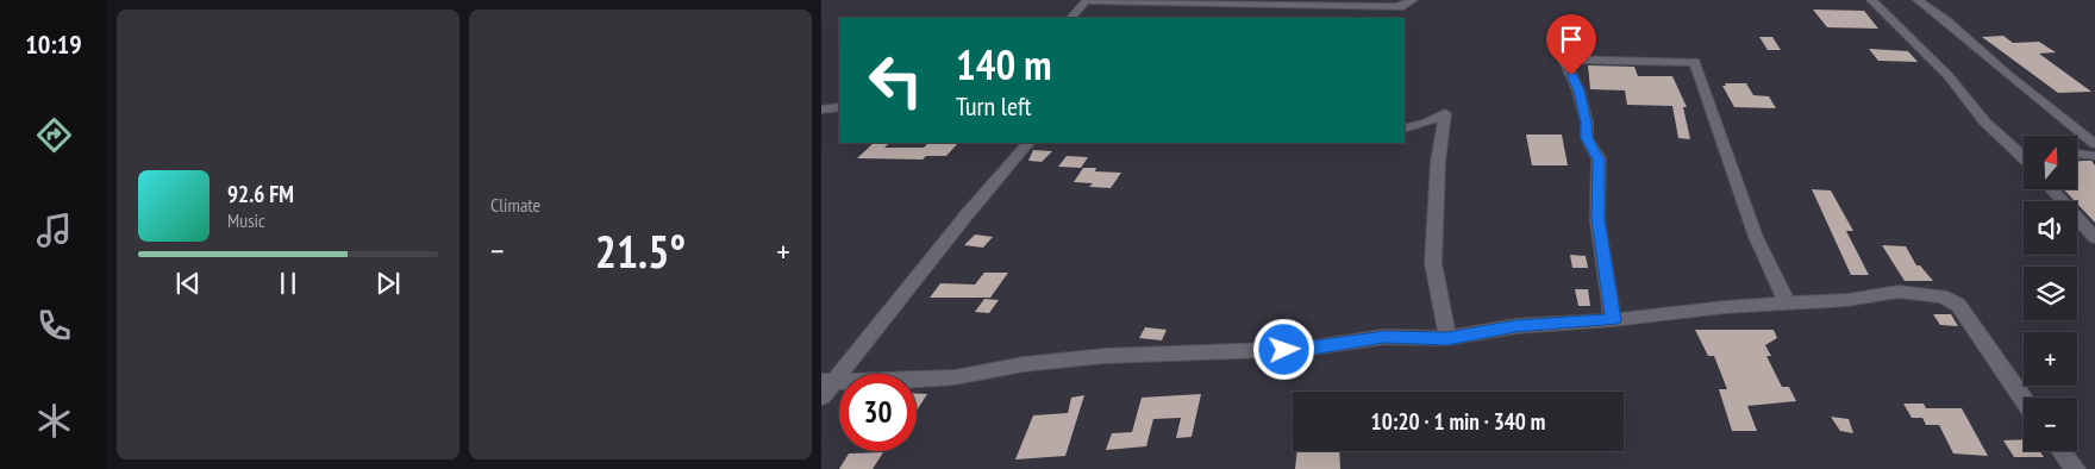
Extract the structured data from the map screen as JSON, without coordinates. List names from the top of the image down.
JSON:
{
  "north": "top",
  "page": {
    "tabs": "10:19",
    "tile": "Climate",
    "turn": ["140 m", "Turn left"],
    "map_buttons": ["+", "−"],
    "song": ["92.6 FM", "Music"],
    "heat": ["−", "21.5°", "+"],
    "limit": "30",
    "trip": "10:20 · 1 min · 340 m"
  }
}
